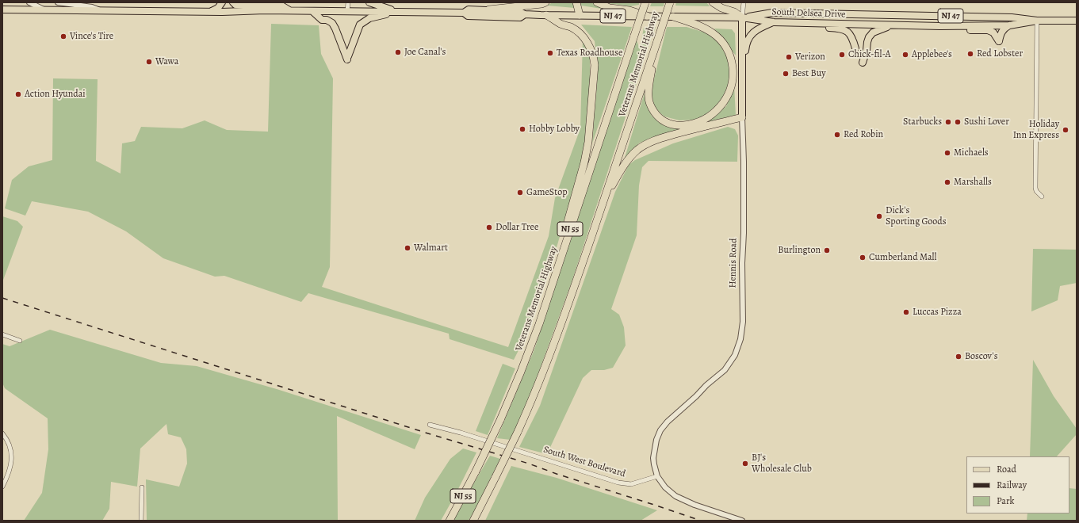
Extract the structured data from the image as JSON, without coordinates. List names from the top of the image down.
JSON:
{
  "streets": {
    "highway": ["Veterans Memorial Highway", "NJ 55"],
    "main road": ["South Delsea Drive", "NJ 47", "Hennis Road"],
    "street": ["South West Boulevard"]
  },
  "crossings": [
    ["South Delsea Drive", "NJ 47"],
    ["South Delsea Drive", "Hennis Road"],
    ["NJ 47", "Hennis Road"],
    ["Hennis Road", "South West Boulevard"]
  ],
  "places": [
    "Vince's Tire",
    "Joe Canal's",
    "Texas Roadhouse",
    "Red Lobster",
    "Chick-fil-A",
    "Applebee's",
    "Verizon",
    "Wawa",
    "Best Buy",
    "Action Hyundai",
    "Starbucks",
    "Sushi Lover",
    "Hobby Lobby",
    "Holiday Inn Express",
    "Red Robin",
    "Michaels",
    "Marshalls",
    "GameStop",
    "Dick's Sporting Goods",
    "Dollar Tree",
    "Walmart",
    "Burlington",
    "Cumberland Mall",
    "Luccas Pizza",
    "Boscov's",
    "BJ's Wholesale Club"
  ],
  "legend": ["Road", "Railway", "Park"]
}
